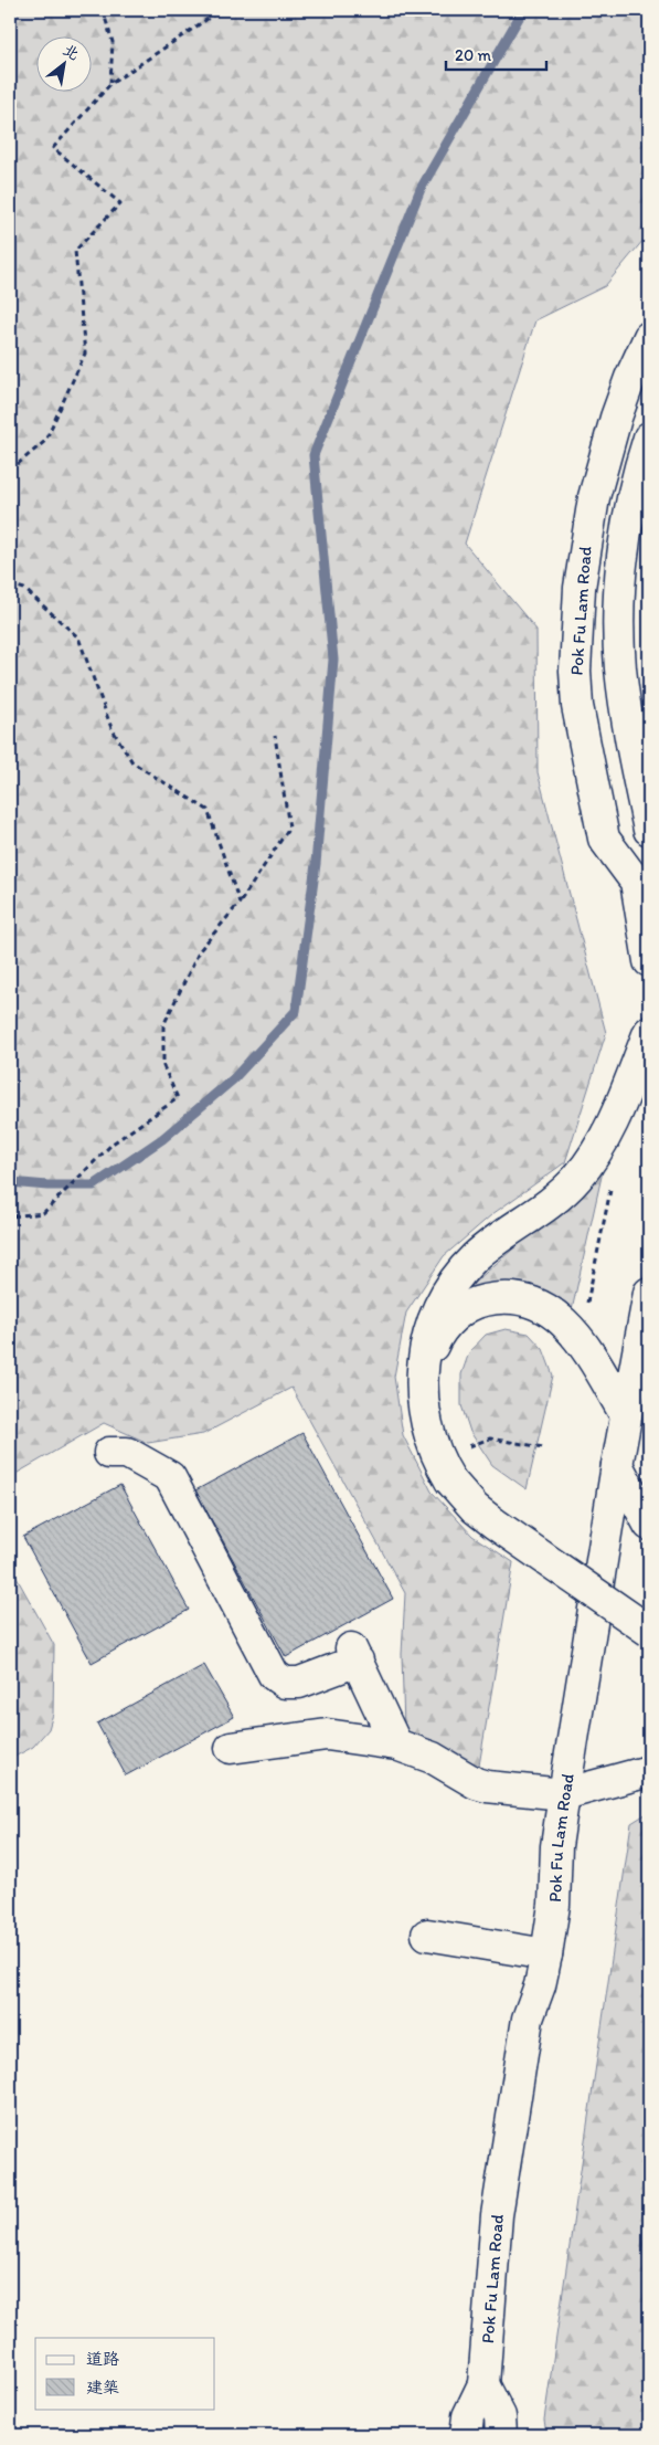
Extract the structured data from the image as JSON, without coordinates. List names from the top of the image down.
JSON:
{
  "streets": {
    "main road": ["Pok Fu Lam Road"]
  },
  "legend": ["道路", "建築"],
  "scale_bar": "20 m",
  "north": "top right"
}
